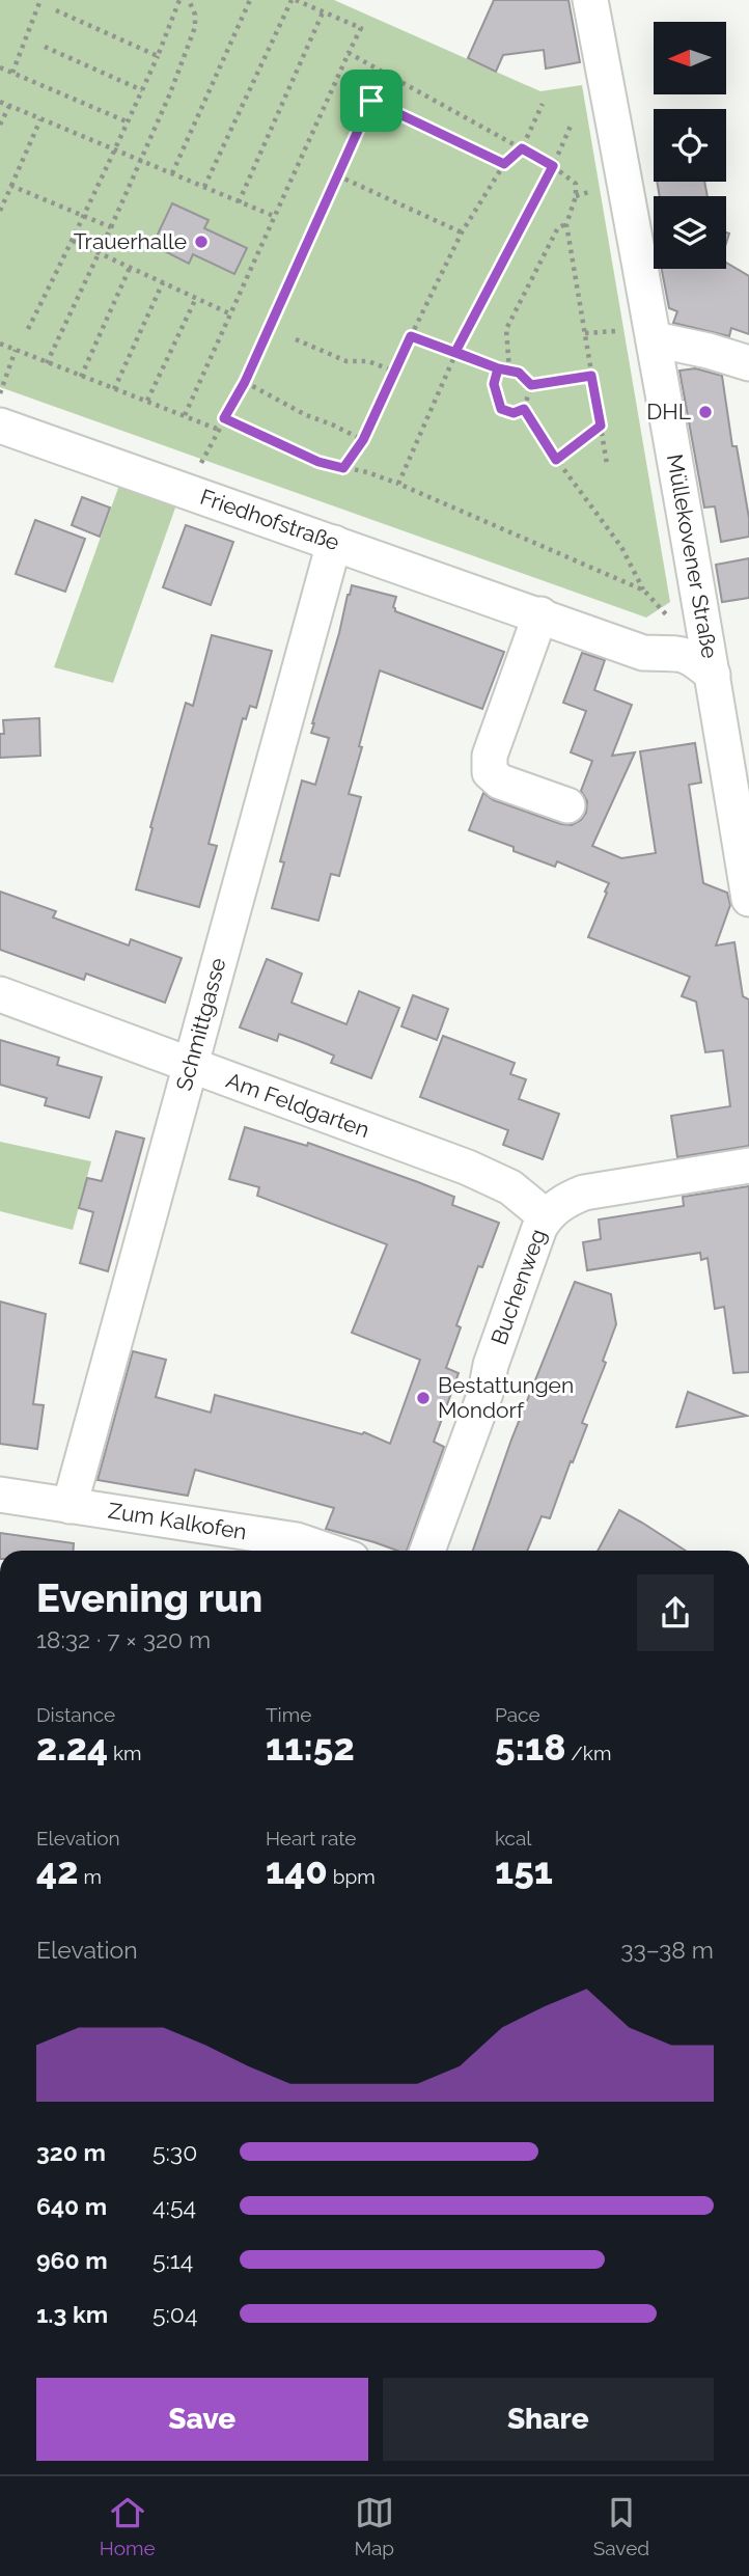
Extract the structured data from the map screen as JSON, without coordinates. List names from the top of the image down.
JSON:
{
  "streets": {
    "street": [
      "Friedhofstraße",
      "Müllekovener Straße",
      "Schmittgasse",
      "Am Feldgarten",
      "Buchenweg",
      "Zum Kalkofen"
    ]
  },
  "crossings": [
    ["Friedhofstraße", "Müllekovener Straße"],
    ["Friedhofstraße", "Schmittgasse"],
    ["Schmittgasse", "Am Feldgarten"],
    ["Schmittgasse", "Zum Kalkofen"],
    ["Am Feldgarten", "Buchenweg"]
  ],
  "places": ["Trauerhalle", "DHL", "Bestattungen Mondorf"],
  "north": "left",
  "page": {
    "heading": ["Evening run", "18:32 · 7 × 320 m"],
    "stats": [
      ["Distance", "2.24 km"],
      ["Time", "11:52"],
      ["Pace", "5:18 /km"],
      ["Elevation", "42 m"],
      ["Heart rate", "140 bpm"],
      ["kcal", "151"]
    ],
    "chart": ["Elevation", "33–38 m"],
    "list": [
      {
        "name": "320 m",
        "note": "5:30"
      },
      {
        "name": "640 m",
        "note": "4:54"
      },
      {
        "name": "960 m",
        "note": "5:14"
      },
      {
        "name": "1.3 km",
        "note": "5:04"
      }
    ],
    "buttons": ["Save", "Share"],
    "tabs": ["Home", "Map", "Saved"]
  }
}
